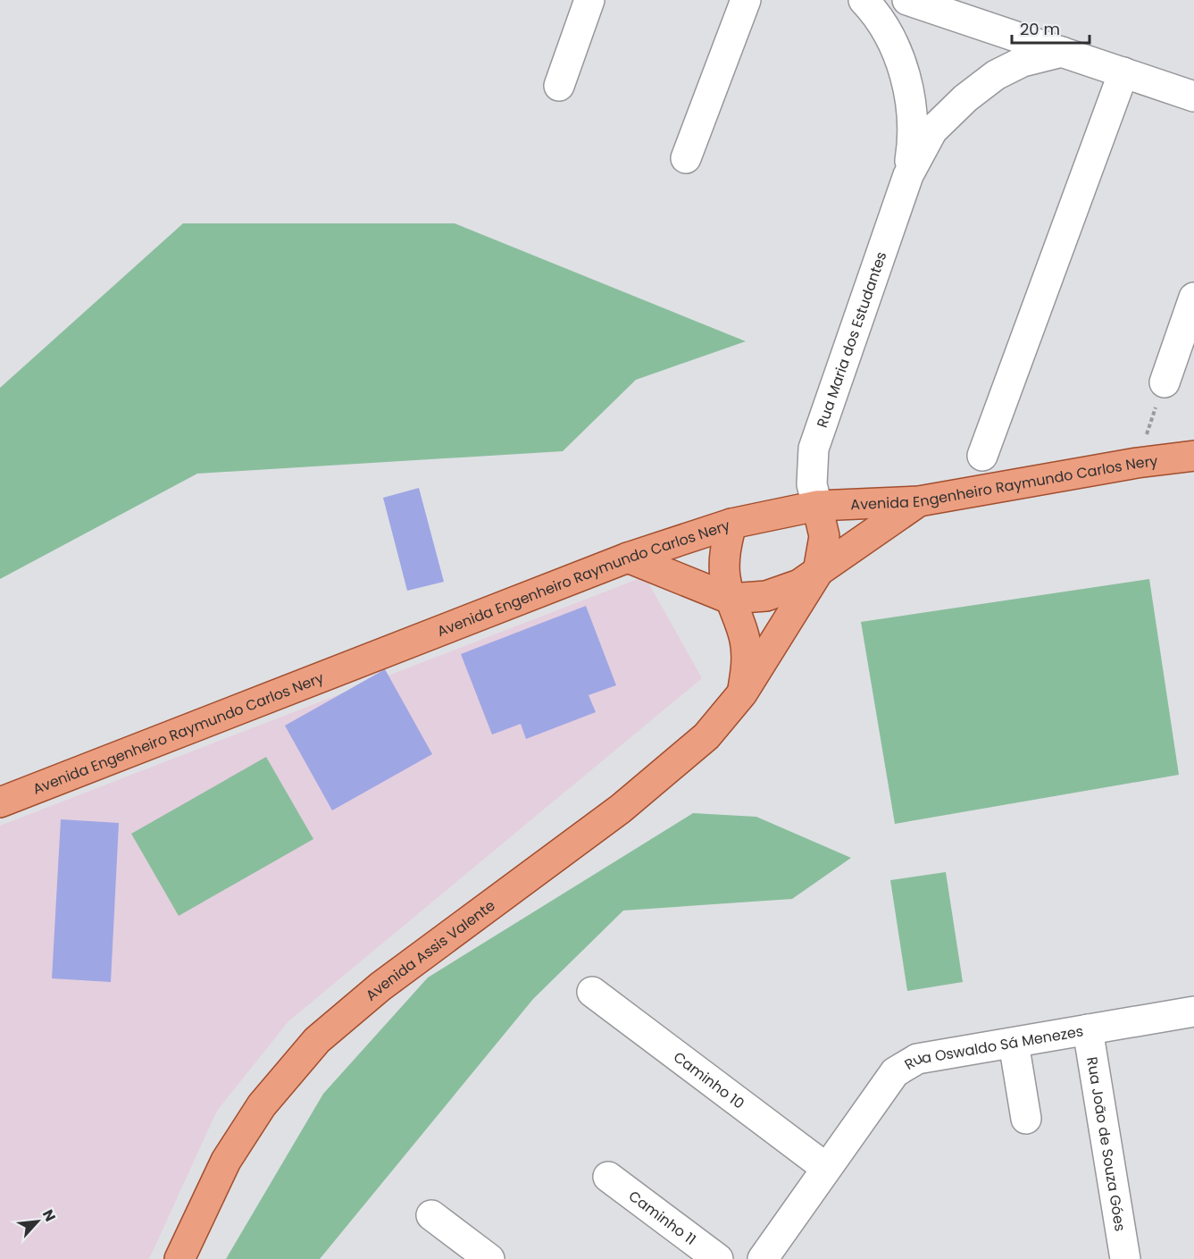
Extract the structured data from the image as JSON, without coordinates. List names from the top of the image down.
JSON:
{
  "streets": {
    "main road": ["Avenida Engenheiro Raymundo Carlos Nery", "Avenida Assis Valente"],
    "street": [
      "Rua Maria dos Estudantes",
      "Rua Oswaldo Sá Menezes",
      "Caminho 10",
      "Rua João de Souza Góes",
      "Caminho 11"
    ]
  },
  "crossings": [
    ["Rua Maria dos Estudantes", "Avenida Engenheiro Raymundo Carlos Nery"],
    ["Avenida Engenheiro Raymundo Carlos Nery", "Avenida Assis Valente"],
    ["Rua Oswaldo Sá Menezes", "Caminho 10"],
    ["Rua Oswaldo Sá Menezes", "Rua João de Souza Góes"]
  ],
  "scale_bar": "20 m",
  "north": "top right"
}
